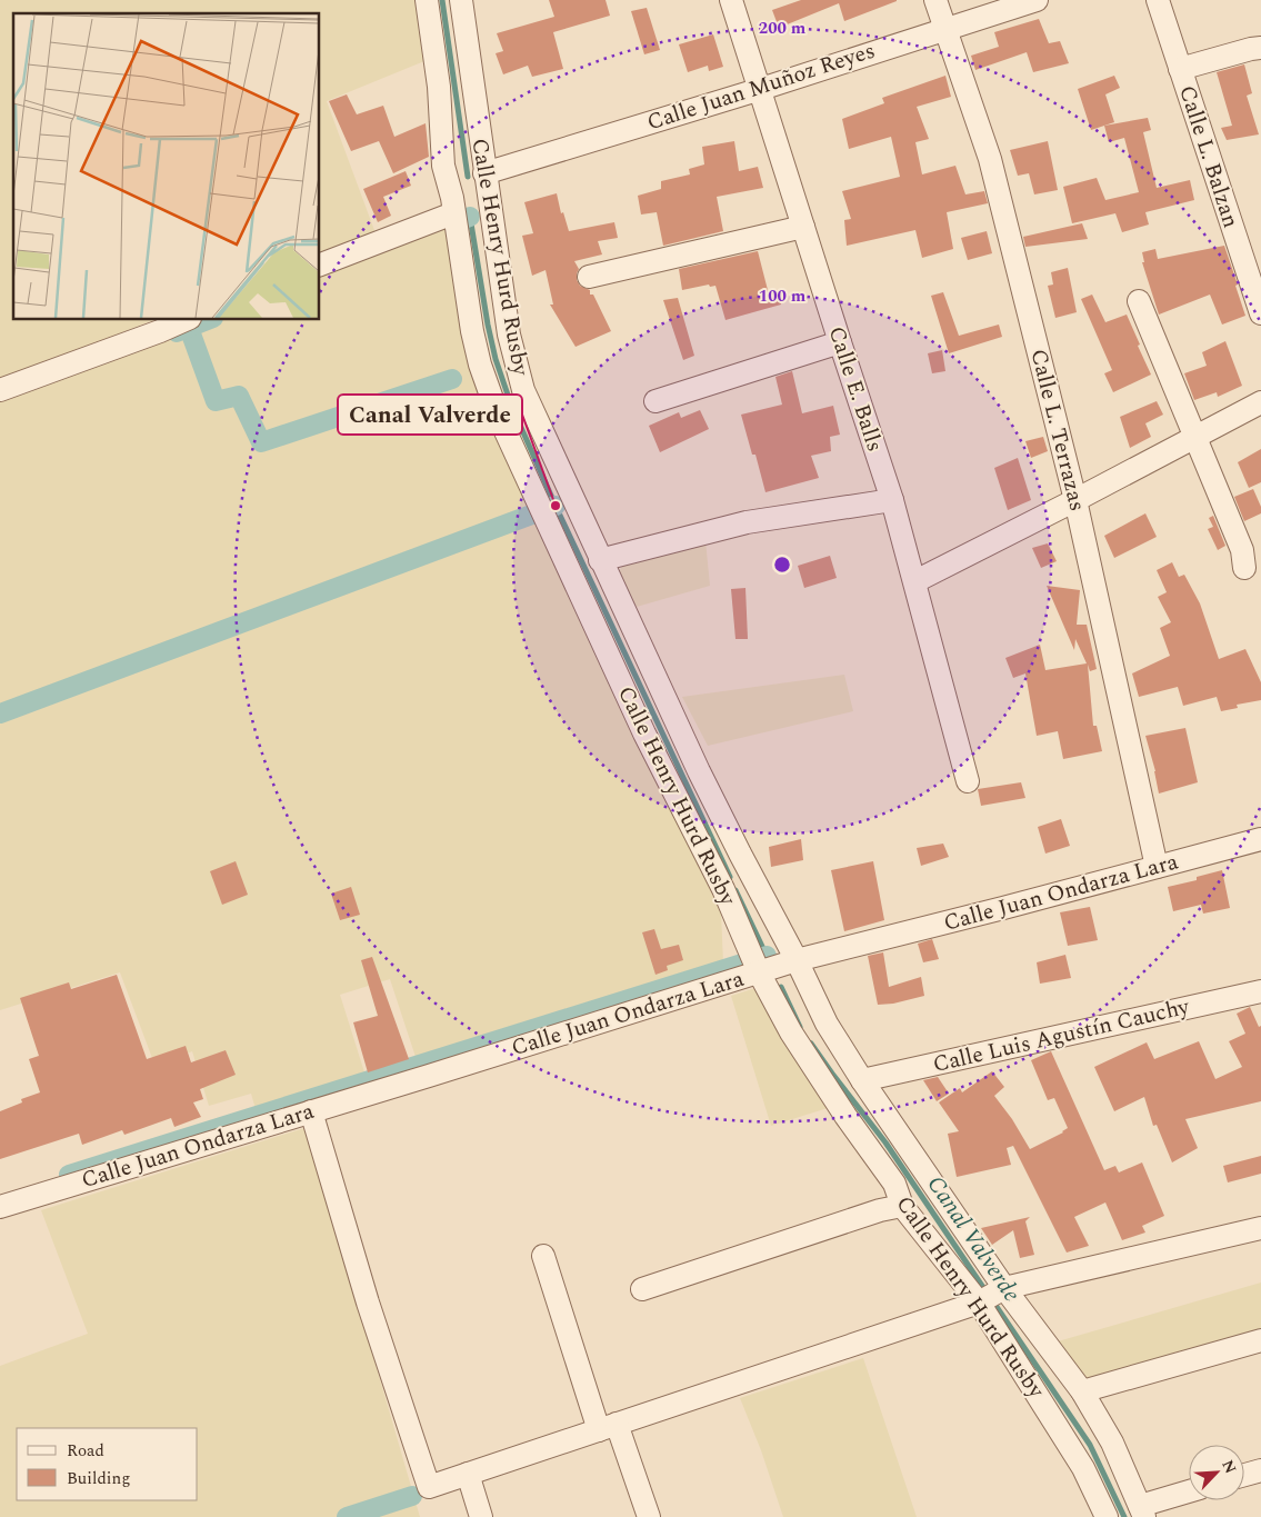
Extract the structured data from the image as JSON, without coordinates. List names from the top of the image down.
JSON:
{
  "streets": {
    "street": [
      "Calle Juan Muñoz Reyes",
      "Calle L. Balzan",
      "Calle Henry Hurd Rusby",
      "Calle E. Balls",
      "Calle L. Terrazas",
      "Calle Juan Ondarza Lara",
      "Calle Luis Agustín Cauchy"
    ]
  },
  "crossings": [
    ["Calle Juan Muñoz Reyes", "Calle Henry Hurd Rusby"],
    ["Calle Juan Muñoz Reyes", "Calle E. Balls"],
    ["Calle Juan Muñoz Reyes", "Calle L. Terrazas"],
    ["Calle Henry Hurd Rusby", "Calle Juan Ondarza Lara"],
    ["Calle Henry Hurd Rusby", "Calle Luis Agustín Cauchy"],
    ["Calle L. Terrazas", "Calle Juan Ondarza Lara"]
  ],
  "water": ["Canal Valverde"],
  "places": ["Canal Valverde"],
  "legend": ["Road", "Building"],
  "north": "top right",
  "rings": ["200 m", "100 m"]
}
